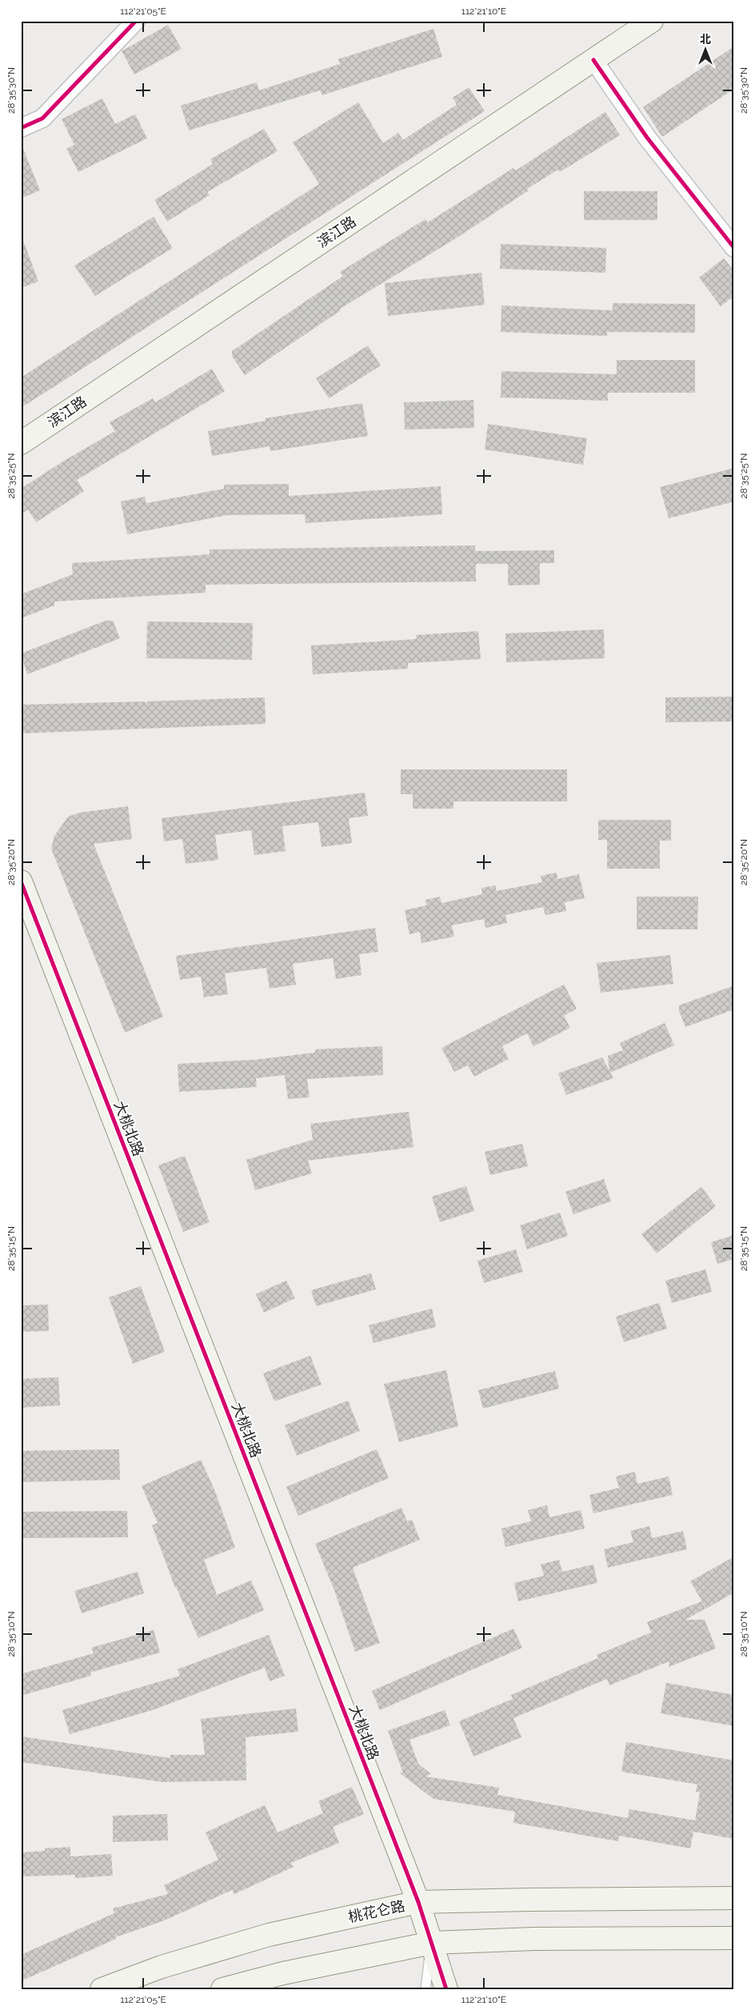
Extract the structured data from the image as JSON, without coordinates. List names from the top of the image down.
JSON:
{
  "streets": {
    "main road": ["滨江路", "大桃北路", "桃花仑路"]
  },
  "crossings": [
    ["大桃北路", "桃花仑路"]
  ],
  "north": "top",
  "coordinates": [
    "112°21'05\"E",
    "112°21'10\"E",
    "28°35'30\"N",
    "28°35'25\"N",
    "28°35'20\"N",
    "28°35'15\"N",
    "28°35'10\"N"
  ]
}
